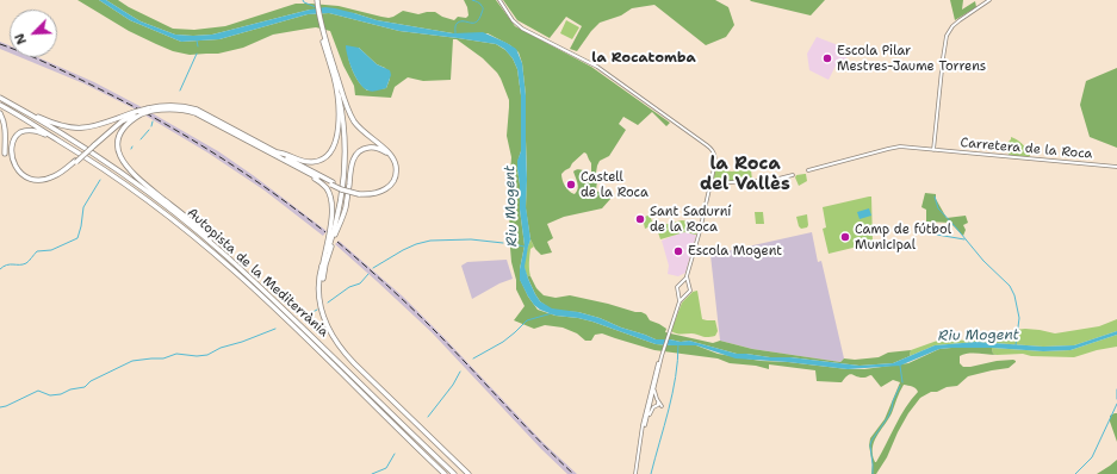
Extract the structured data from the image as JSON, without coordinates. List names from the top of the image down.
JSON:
{
  "streets": {
    "highway": ["Autopista de la Mediterrània"],
    "street": ["Carretera de la Roca"]
  },
  "districts": ["la Rocatomba", "la Roca del Vallès"],
  "water": ["Riu Mogent"],
  "places": [
    "Escola Pilar Mestres-Jaume Torrens",
    "Castell de la Roca",
    "Sant Sadurní de la Roca",
    "Camp de fútbol Municipal",
    "Escola Mogent"
  ],
  "north": "bottom left"
}
